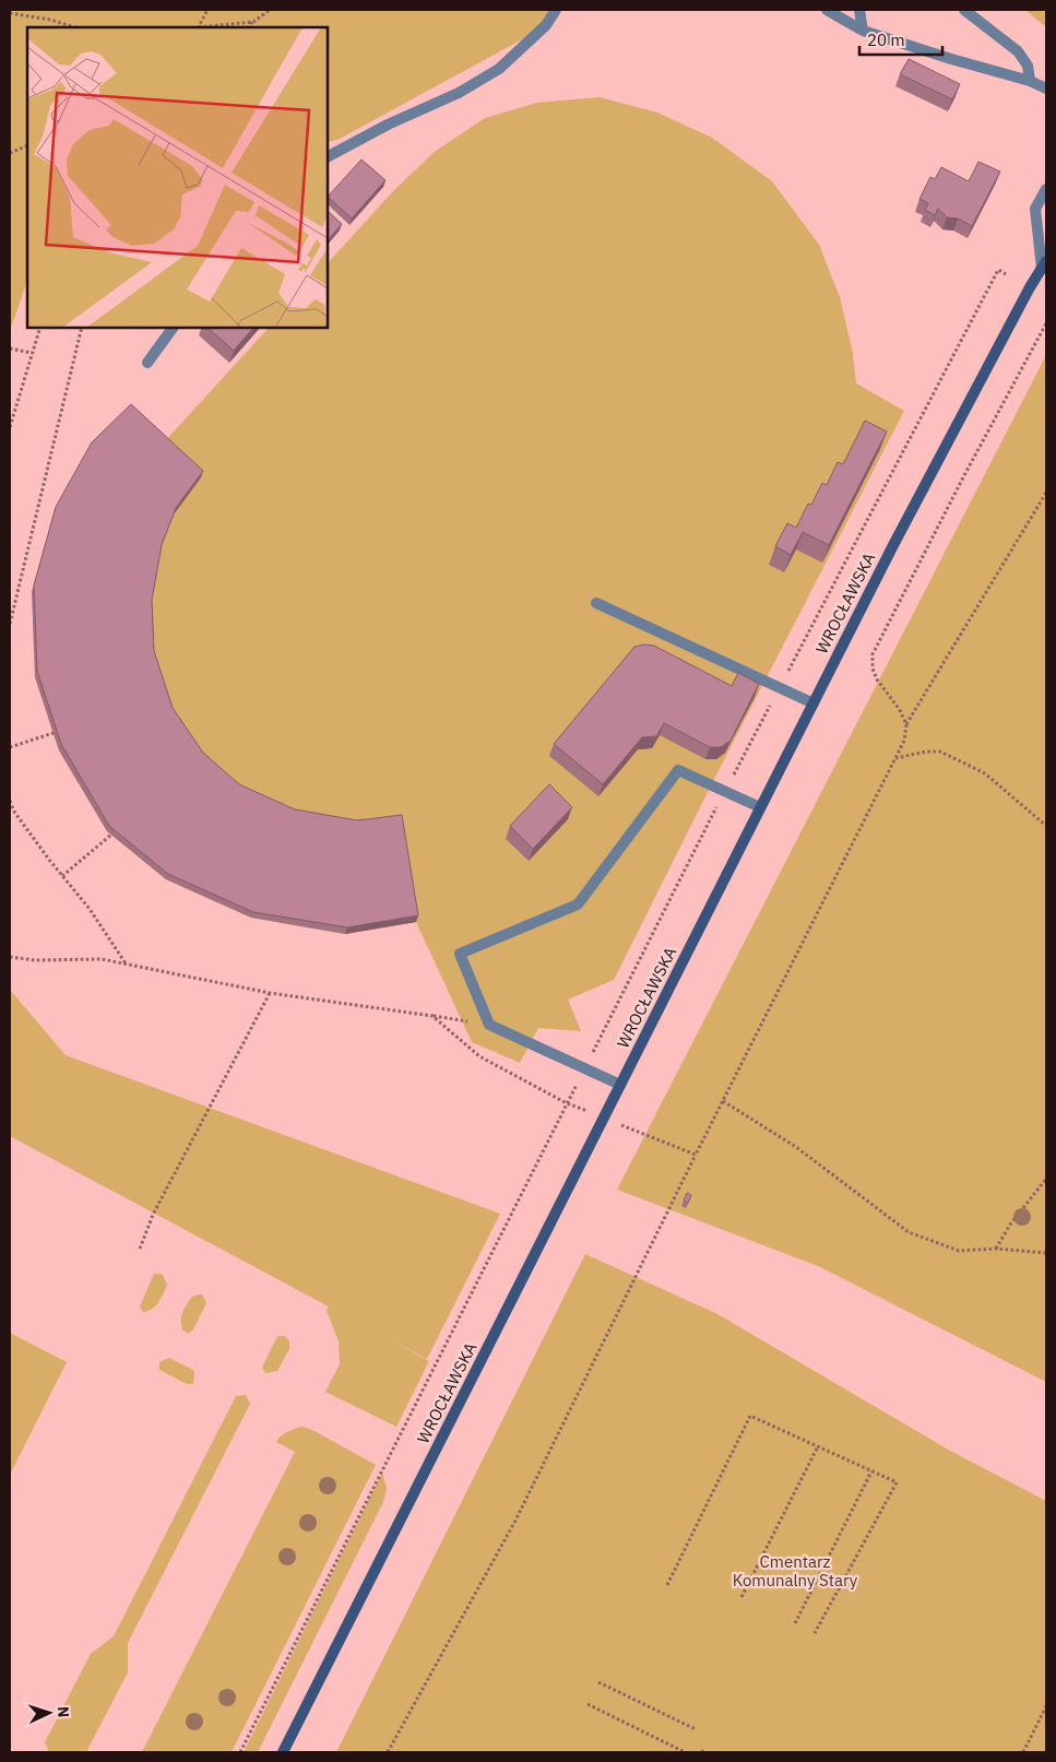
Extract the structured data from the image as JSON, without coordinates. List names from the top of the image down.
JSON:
{
  "streets": {
    "main road": ["WROCŁAWSKA"]
  },
  "parks": ["Cmentarz Komunalny Stary"],
  "scale_bar": "20 m",
  "north": "right"
}
